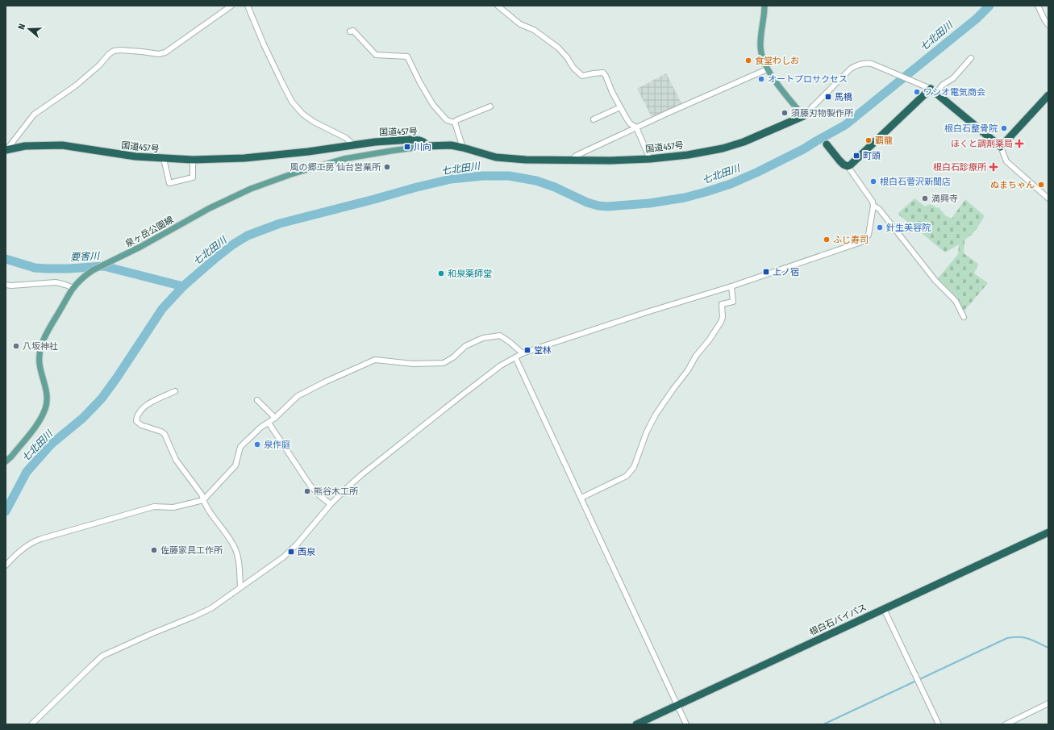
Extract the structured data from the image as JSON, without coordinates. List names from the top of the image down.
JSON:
{
  "streets": {
    "highway": ["国道457号", "根白石バイパス"],
    "main road": ["泉ヶ岳公園線"]
  },
  "crossings": [
    ["国道457号", "泉ヶ岳公園線"]
  ],
  "water": ["七北田川", "要害川"],
  "places": {
    "other": [
      "食堂わしお",
      "オートプロサクセス",
      "ワシオ電気商会",
      "須藤刃物製作所",
      "根白石整骨院",
      "覇龍",
      "風の郷工房 仙台営業所",
      "根白石菅沢新聞店",
      "ぬまちゃん",
      "満興寺",
      "針生美容院",
      "ふじ寿司",
      "和泉薬師堂",
      "八坂神社",
      "泉作庭",
      "熊谷木工所",
      "佐藤家具工作所"
    ],
    "transit": [
      "馬橋",
      "川向",
      "町頭",
      "上ノ宿",
      "堂林",
      "西泉"
    ],
    "health": ["ほくと調剤薬局", "根白石診療所"]
  },
  "north": "left"
}
